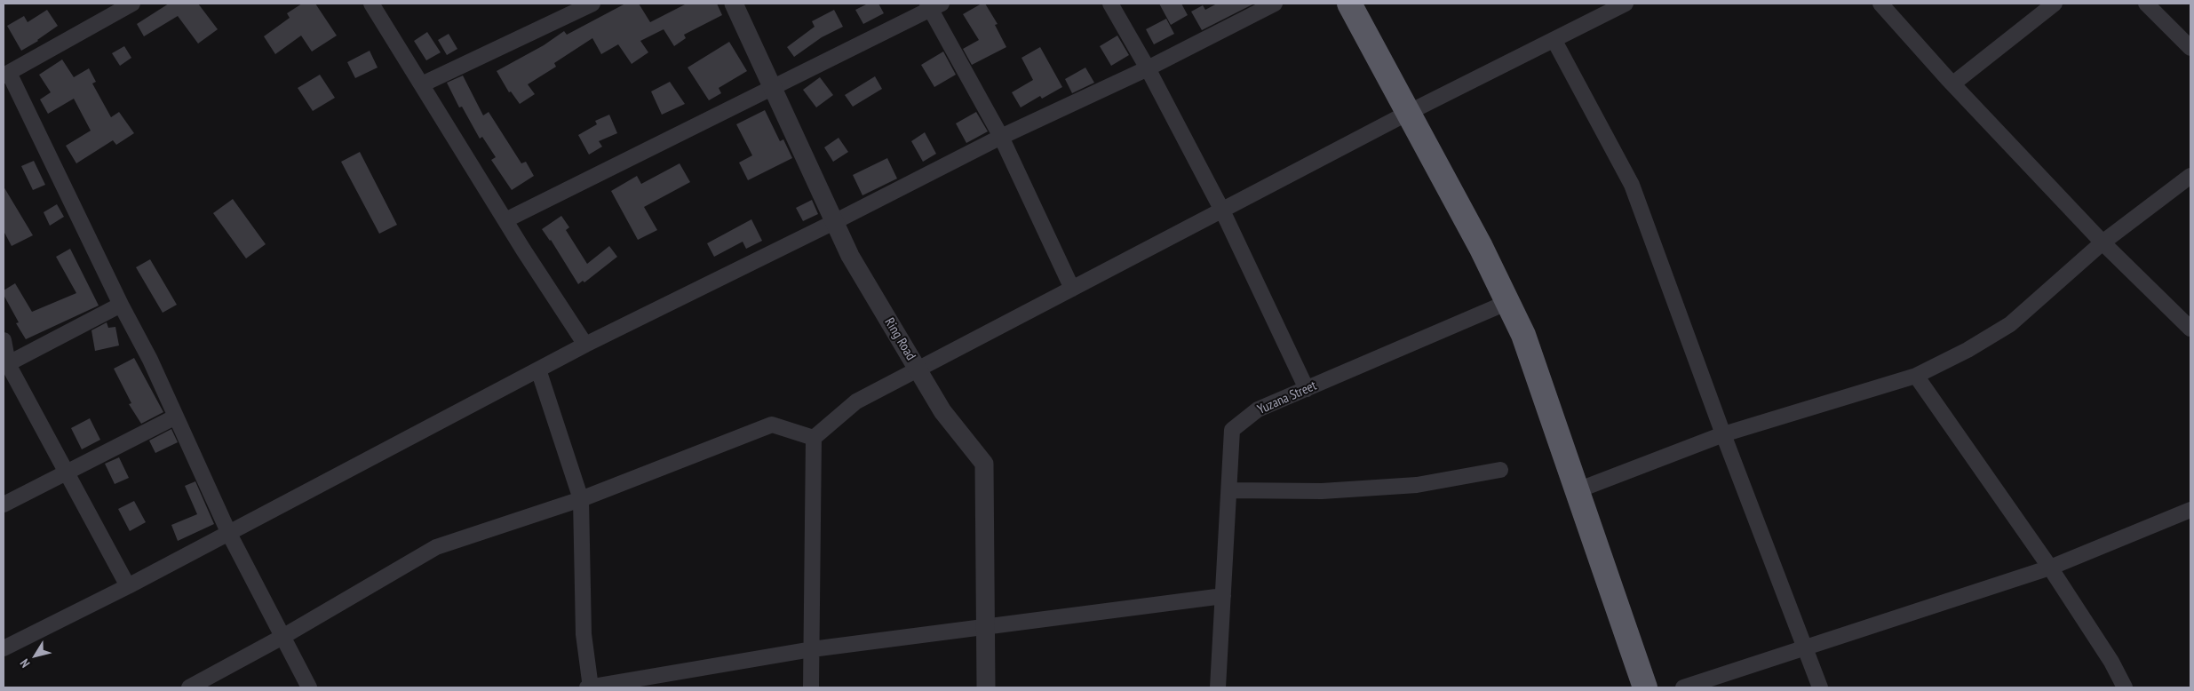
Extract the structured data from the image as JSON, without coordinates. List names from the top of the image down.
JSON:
{
  "streets": {
    "street": ["Ring Road", "Yuzana Street"]
  },
  "north": "bottom left"
}
